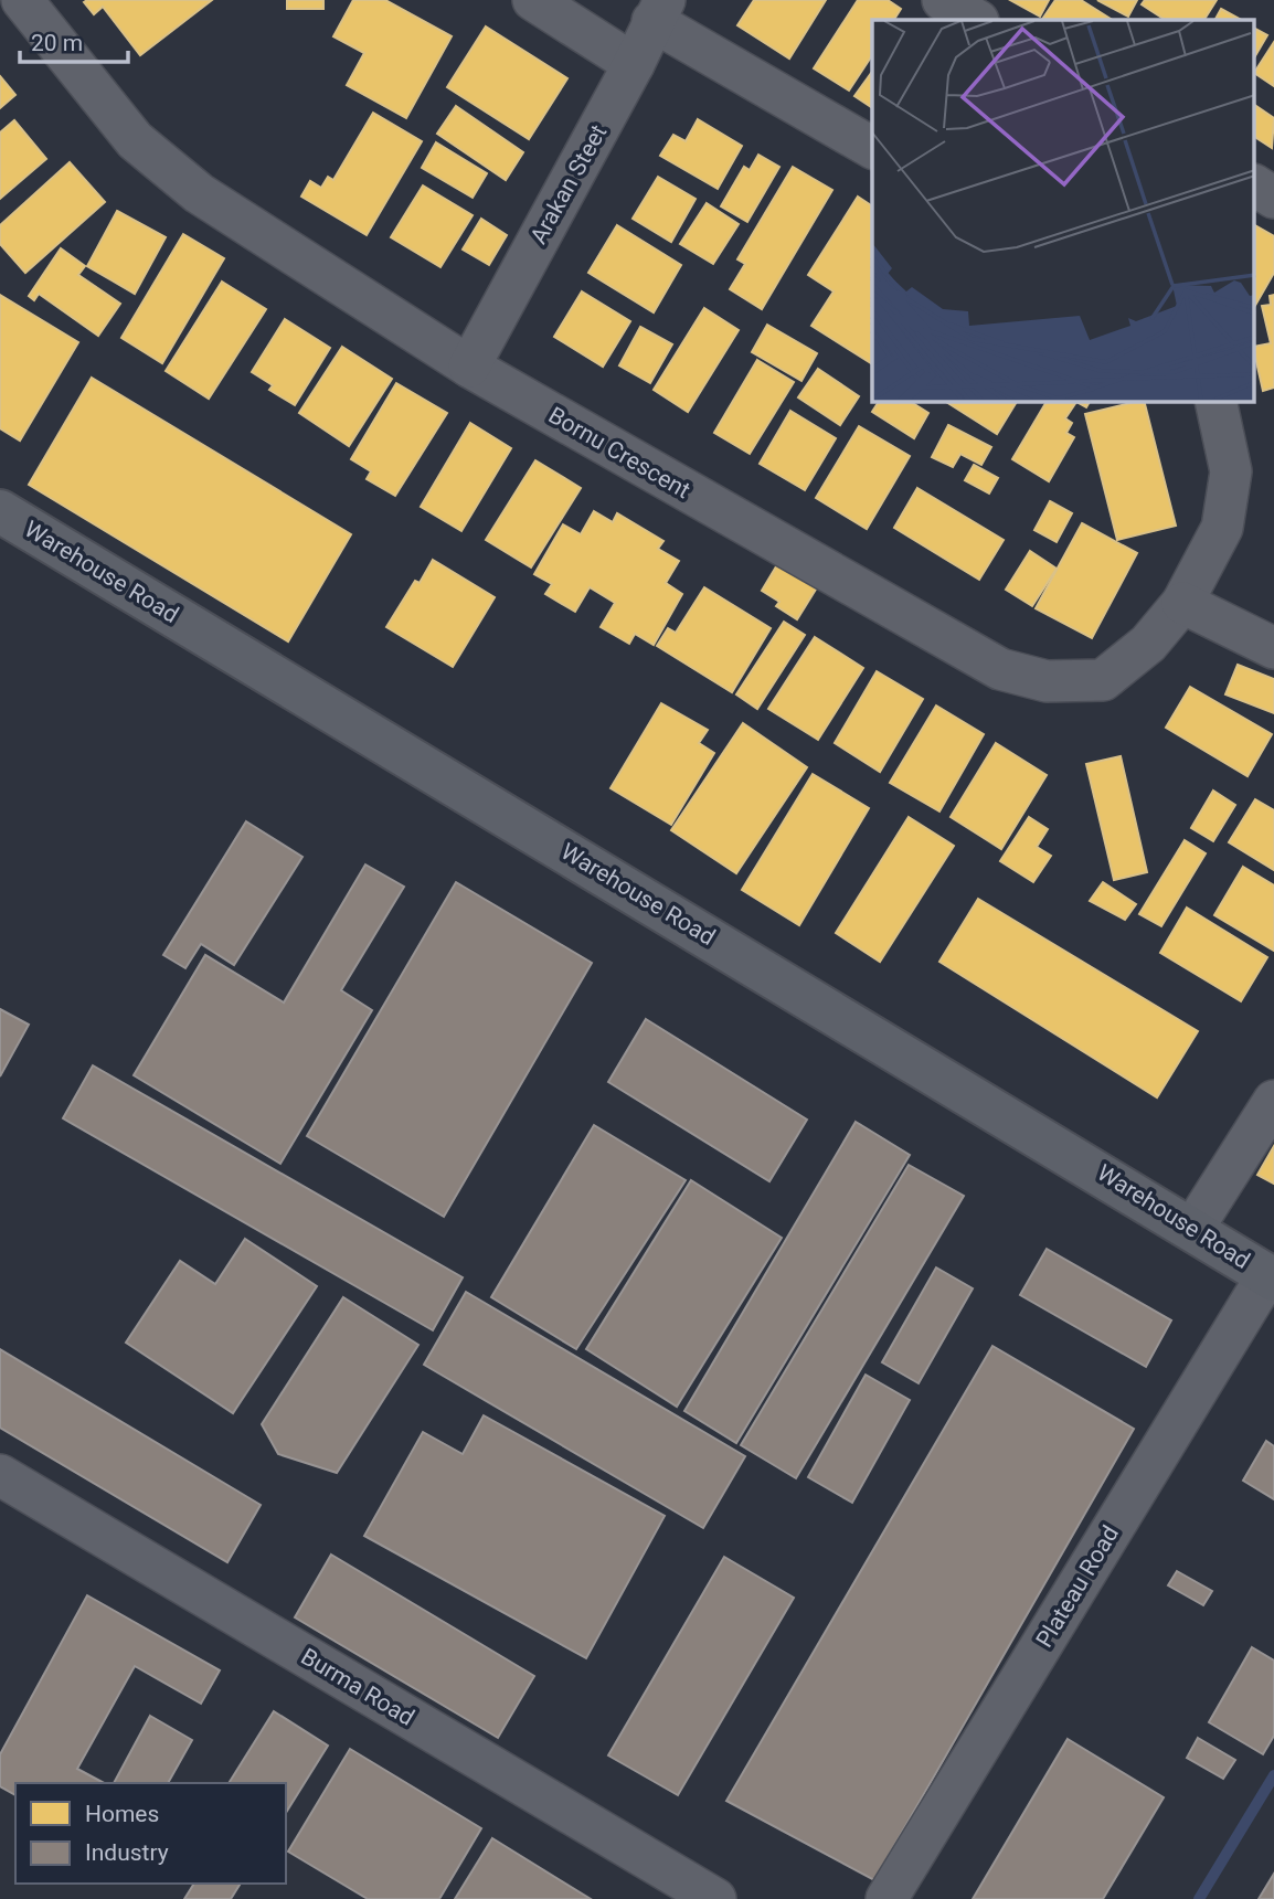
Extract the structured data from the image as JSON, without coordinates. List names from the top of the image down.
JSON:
{
  "streets": {
    "main road": ["Warehouse Road"],
    "street": [
      "Arakan Steet",
      "Bornu Crescent",
      "Plateau Road",
      "Burma Road"
    ]
  },
  "crossings": [
    ["Arakan Steet", "Bornu Crescent"],
    ["Warehouse Road", "Plateau Road"]
  ],
  "legend": ["Homes", "Industry"],
  "scale_bar": "20 m"
}
